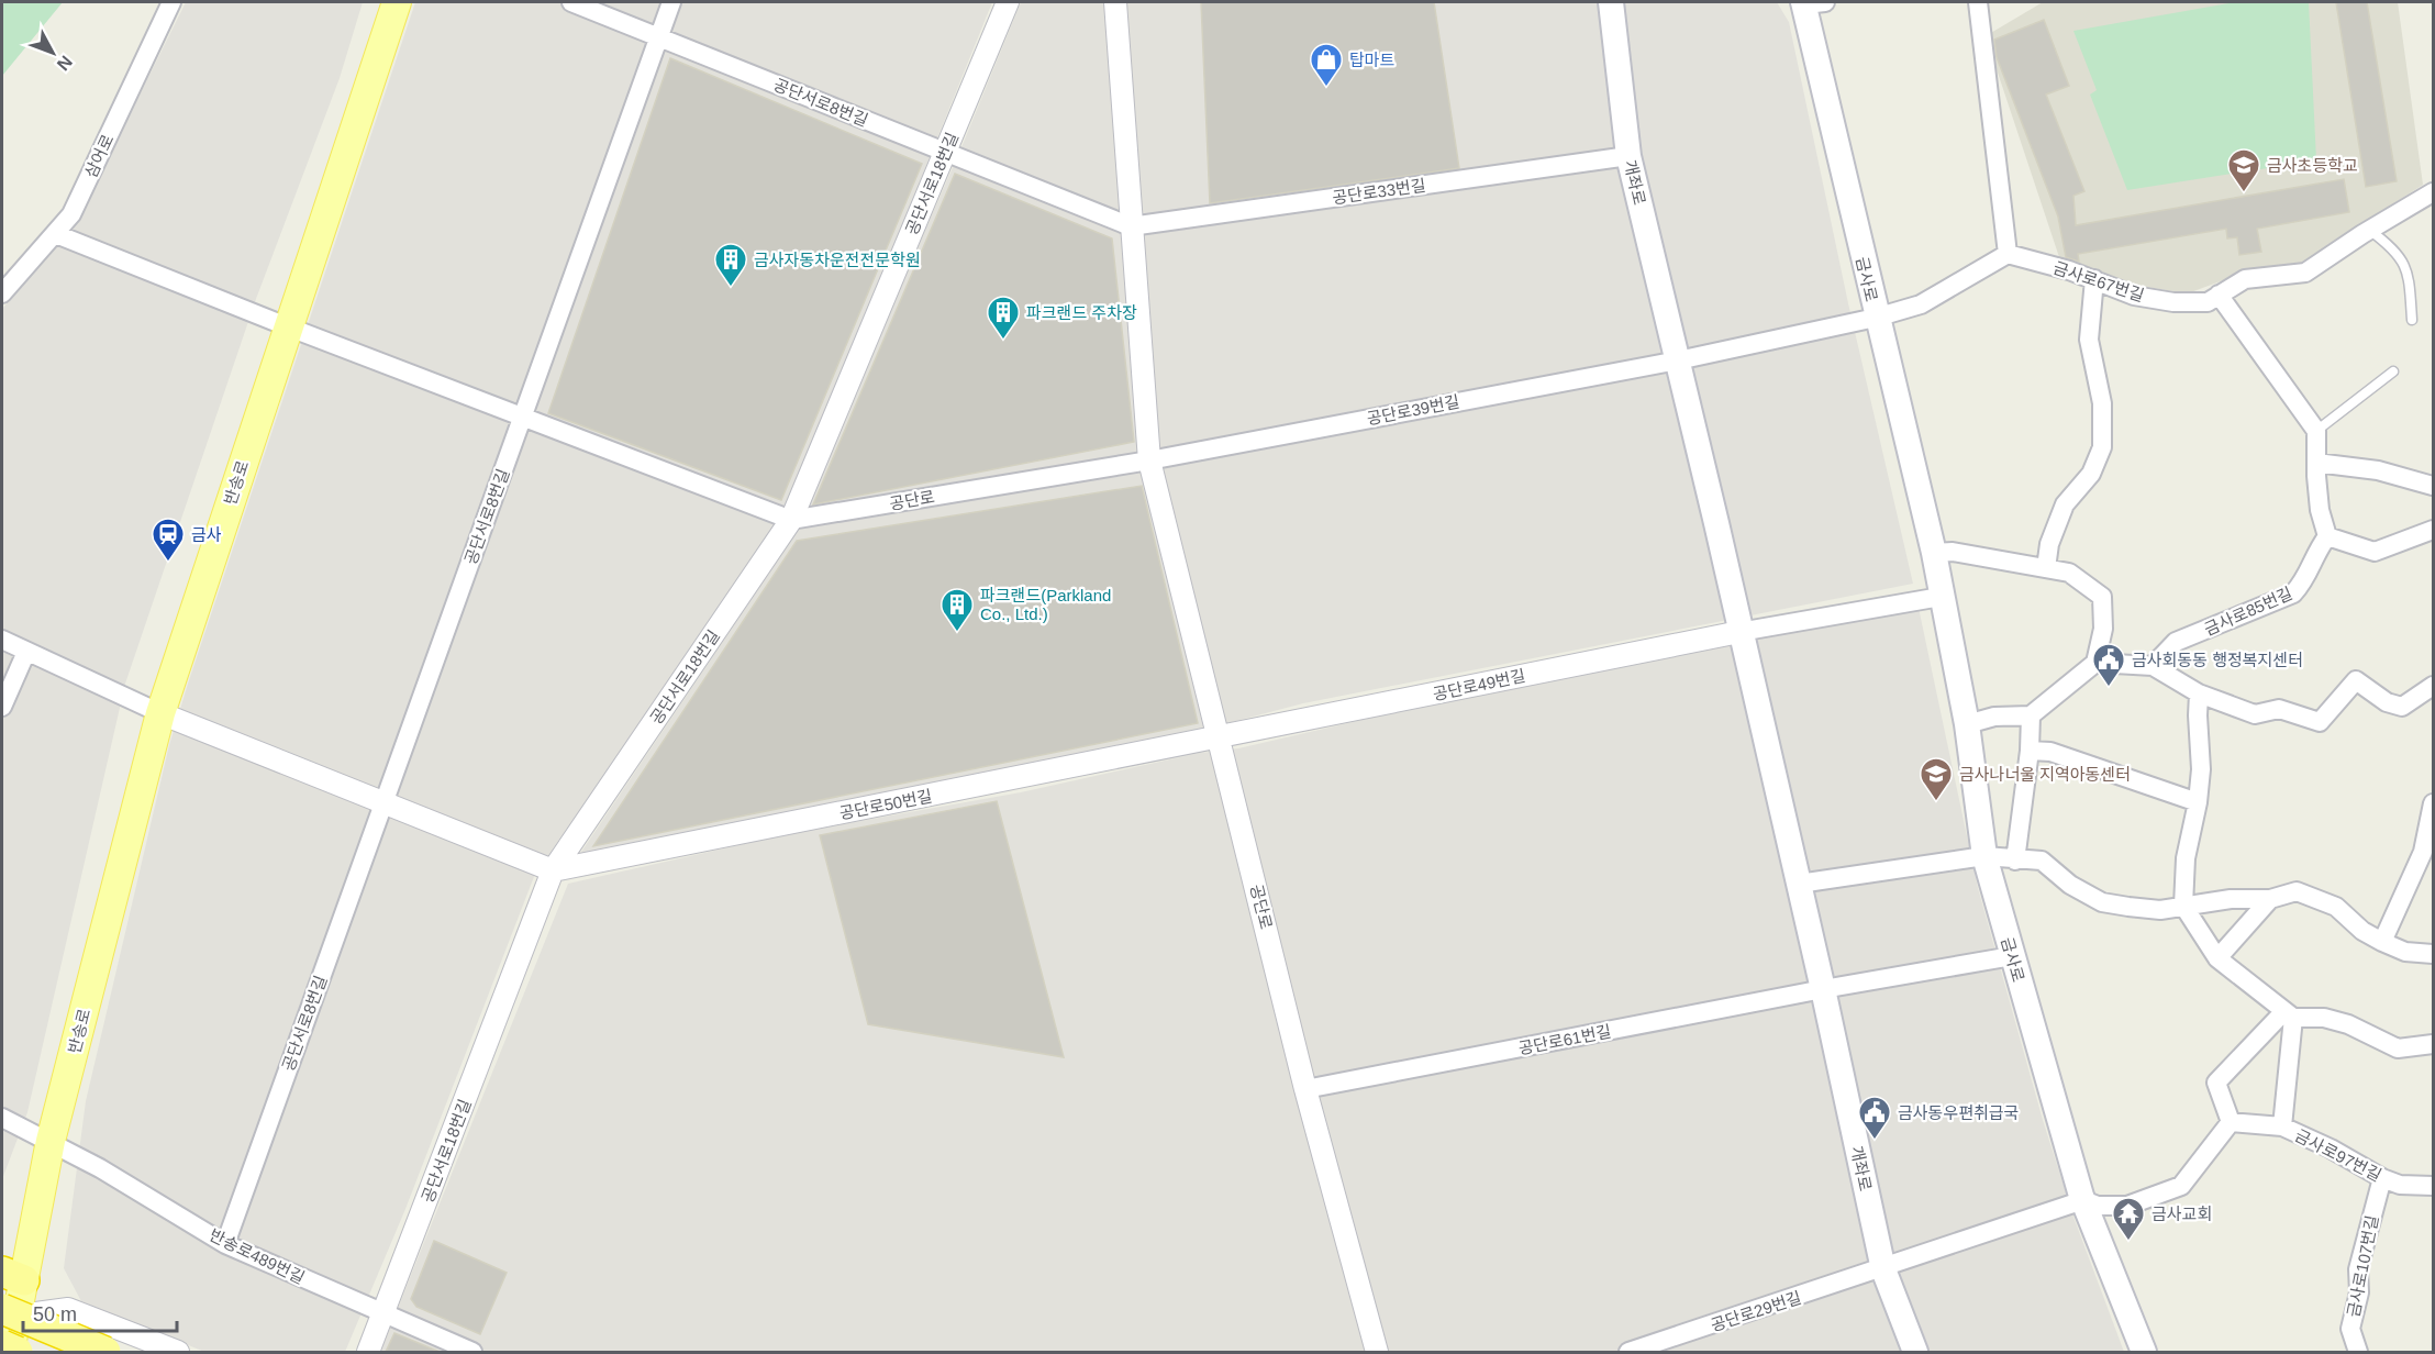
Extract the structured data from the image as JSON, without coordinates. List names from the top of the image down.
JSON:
{
  "streets": {
    "main road": ["개좌로", "금사로", "반송로"],
    "street": [
      "공단서로8번길",
      "삼어로",
      "공단서로18번길",
      "공단로33번길",
      "금사로67번길",
      "공단로39번길",
      "공단로",
      "금사로85번길",
      "공단로49번길",
      "공단로50번길",
      "공단로61번길",
      "금사로97번길",
      "반송로489번길",
      "금사로107번길",
      "공단로29번길"
    ]
  },
  "crossings": [
    ["공단서로8번길", "공단서로18번길"],
    ["공단서로8번길", "반송로489번길"],
    ["개좌로", "공단로33번길"],
    ["개좌로", "공단로39번길"],
    ["개좌로", "공단로49번길"],
    ["개좌로", "공단로61번길"],
    ["개좌로", "공단로29번길"],
    ["공단서로18번길", "공단로"],
    ["공단서로18번길", "공단로50번길"],
    ["공단서로18번길", "반송로489번길"],
    ["공단로33번길", "공단로"],
    ["공단로39번길", "공단로"],
    ["반송로", "반송로489번길"],
    ["공단로", "공단로49번길"],
    ["공단로", "공단로50번길"],
    ["공단로", "공단로61번길"],
    ["공단로49번길", "공단로50번길"],
    ["금사로97번길", "금사로107번길"]
  ],
  "places": {
    "shop": ["탑마트"],
    "school or university": ["금사초등학교", "금사나너울 지역아동센터"],
    "building": ["금사자동차운전전문학원", "파크랜드 주차장", "파크랜드(Parkland Co., Ltd.)"],
    "station": ["금사"],
    "public building": ["금사회동동 행정복지센터", "금사동우편취급국"],
    "temple": ["금사교회"]
  },
  "scale_bar": "50 m",
  "north": "bottom right"
}
